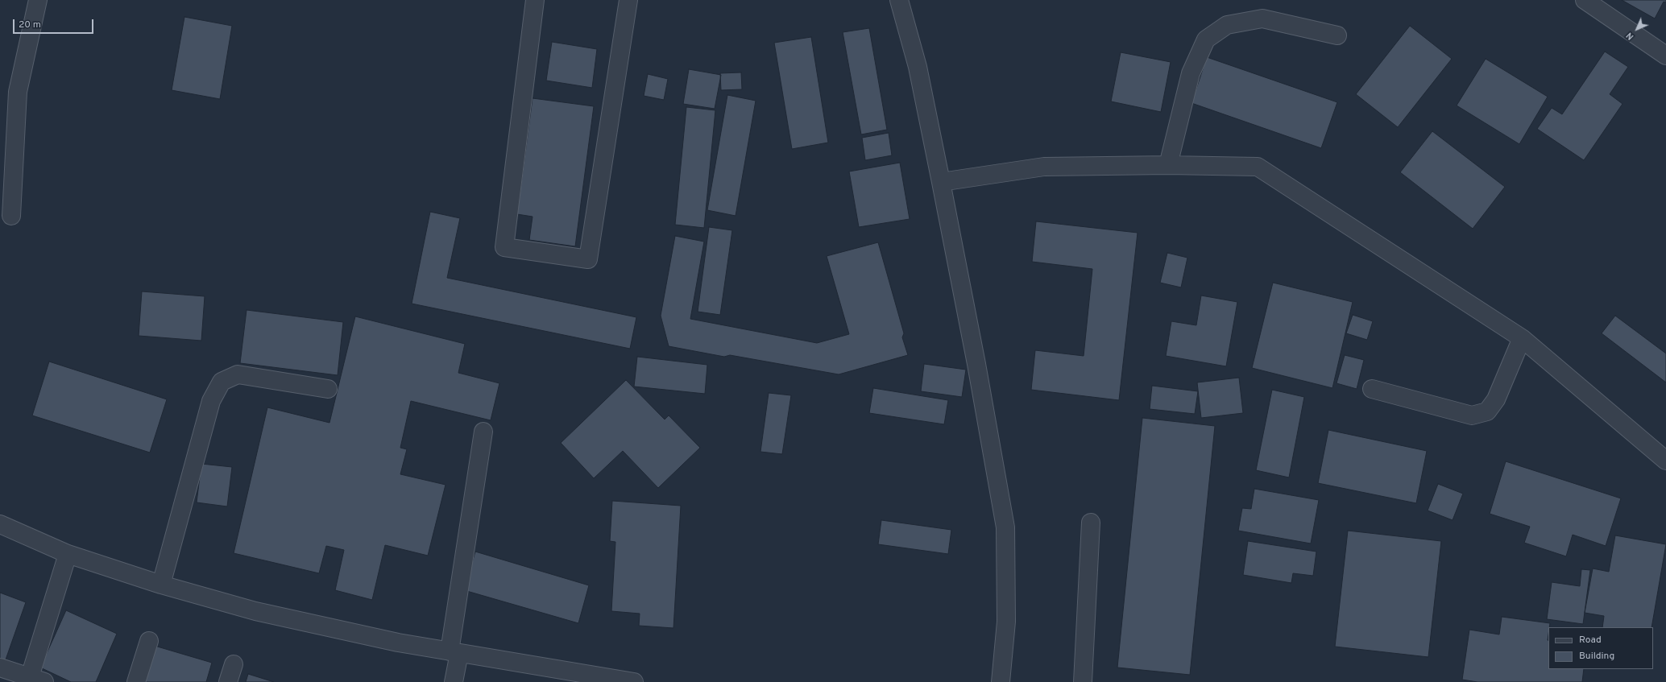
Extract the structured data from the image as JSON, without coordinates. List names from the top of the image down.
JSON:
{
  "legend": ["Road", "Building"],
  "scale_bar": "20 m",
  "north": "bottom left"
}
